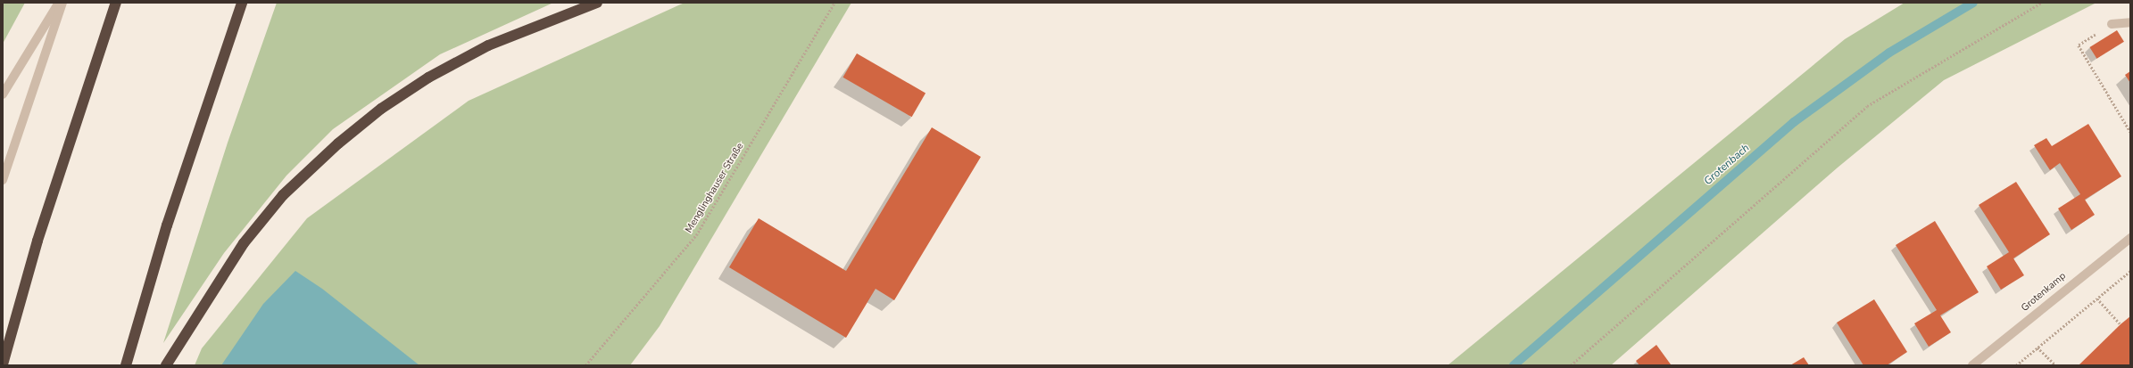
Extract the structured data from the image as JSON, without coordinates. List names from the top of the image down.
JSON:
{
  "streets": {
    "street": ["Grotenkamp"],
    "path": ["Menglinghauser Straße"]
  },
  "water": ["Grotenbach"]
}
